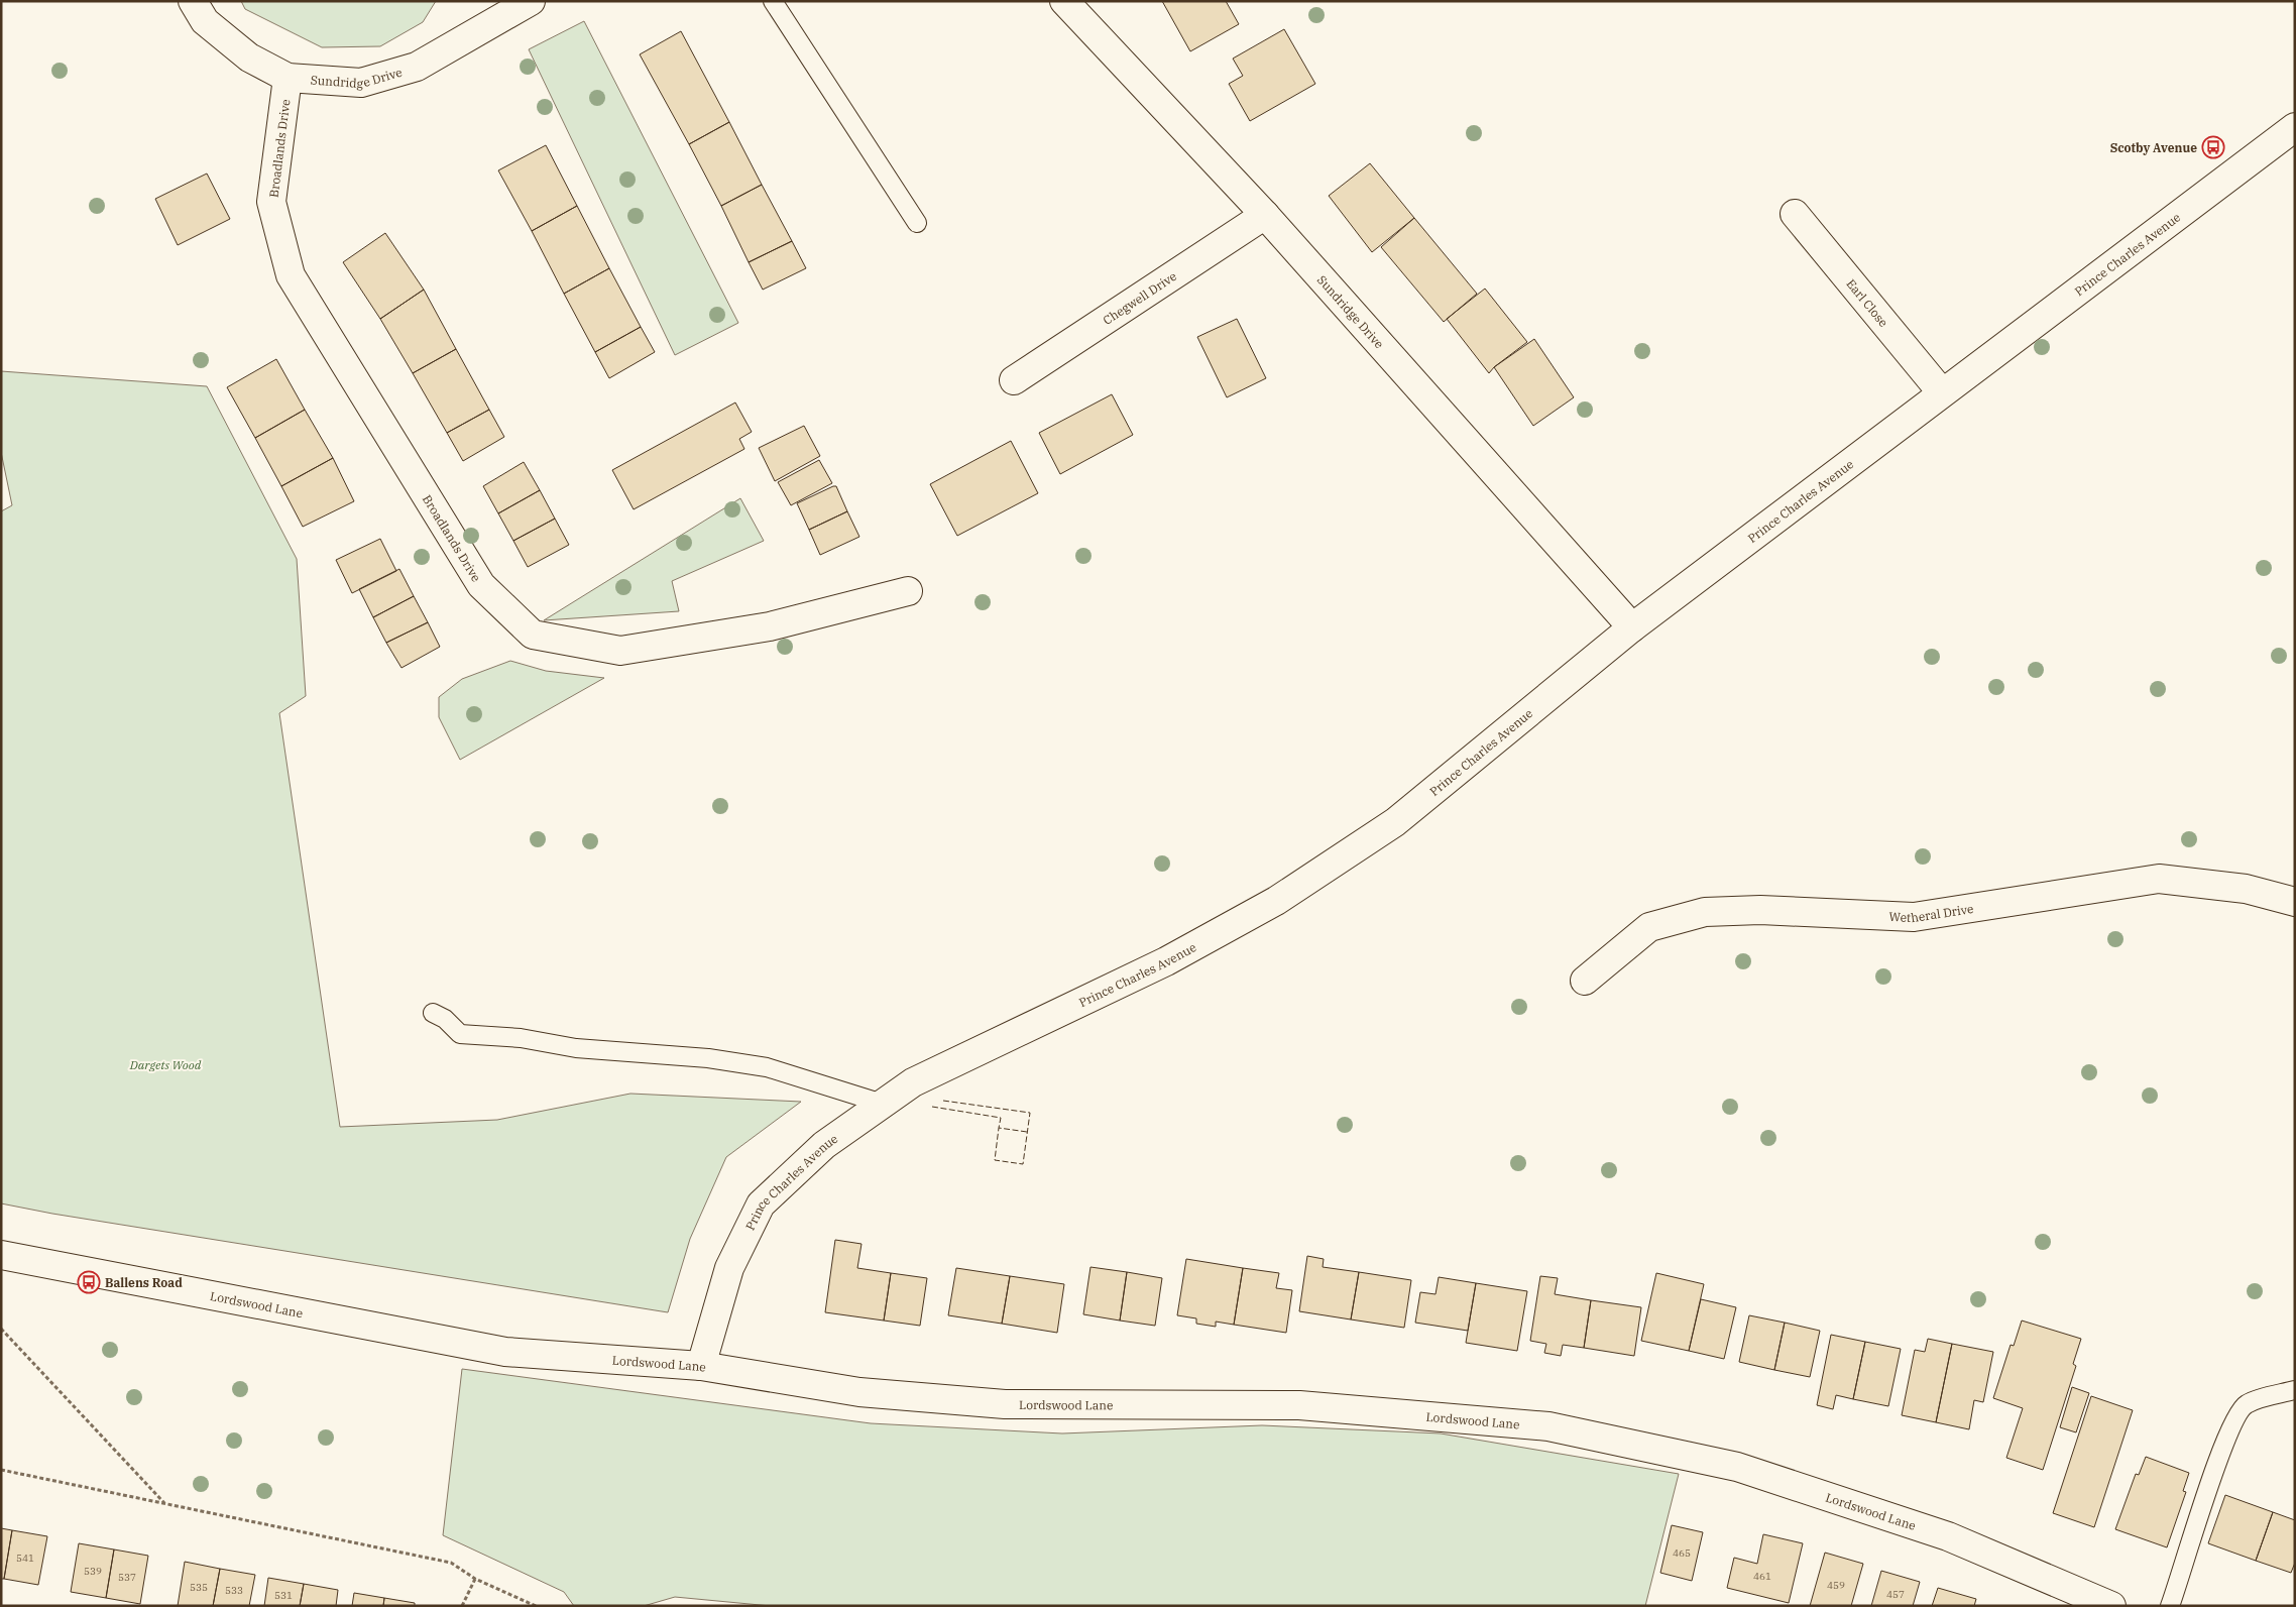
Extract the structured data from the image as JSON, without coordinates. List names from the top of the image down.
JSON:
{
  "streets": {
    "street": [
      "Sundridge Drive",
      "Broadlands Drive",
      "Prince Charles Avenue",
      "Chegwell Drive",
      "Earl Close",
      "Wetheral Drive",
      "Lordswood Lane"
    ]
  },
  "crossings": [
    ["Sundridge Drive", "Broadlands Drive"],
    ["Sundridge Drive", "Prince Charles Avenue"],
    ["Sundridge Drive", "Chegwell Drive"],
    ["Prince Charles Avenue", "Earl Close"],
    ["Prince Charles Avenue", "Lordswood Lane"]
  ],
  "parks": ["Dargets Wood"],
  "places": {
    "bus stop": ["Scotby Avenue", "Ballens Road"]
  },
  "house_numbers": [
    "465",
    "541",
    "539",
    "461",
    "537",
    "459",
    "535",
    "533",
    "457",
    "531"
  ]
}
